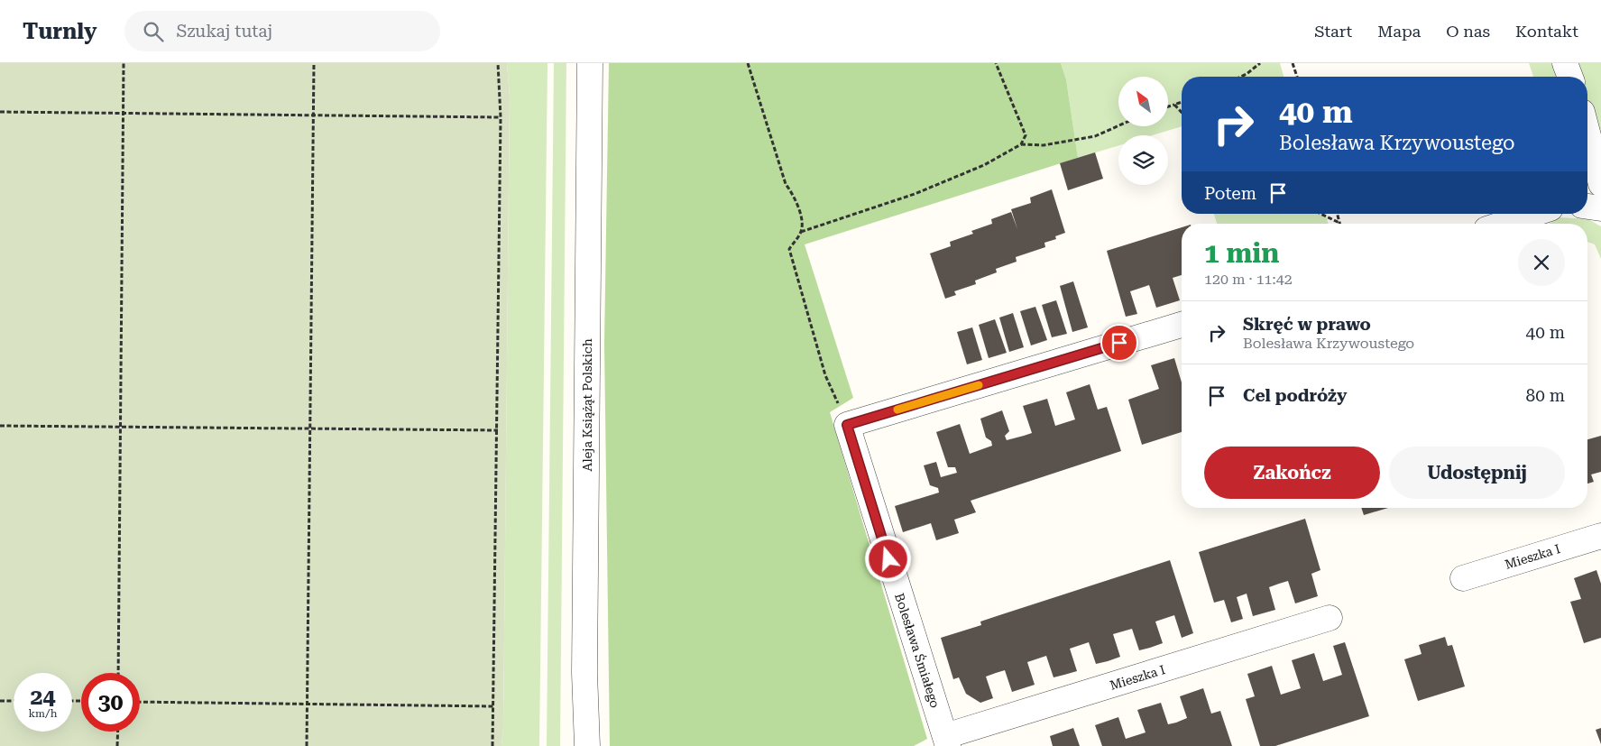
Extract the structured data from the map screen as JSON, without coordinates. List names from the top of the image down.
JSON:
{
  "streets": {
    "street": ["Aleja Książąt Polskich", "Mieszka I", "Bolesława Śmiałego"]
  },
  "crossings": [
    ["Mieszka I", "Bolesława Śmiałego"]
  ],
  "north": "top left",
  "page": {
    "header": "Turnly",
    "search": "Szukaj tutaj",
    "nav": [
      "Start",
      "Mapa",
      "O nas",
      "Kontakt"
    ],
    "turn": ["40 m", "Bolesława Krzywoustego"],
    "then": "Potem",
    "heading": ["1 min", "120 m · 11:42"],
    "list": [
      {
        "name": "Skręć w prawo",
        "note": "Bolesława Krzywoustego",
        "value": "40 m"
      },
      {
        "name": "Cel podróży",
        "value": "80 m"
      }
    ],
    "buttons": ["Zakończ", "Udostępnij"],
    "speed": "24 km/h",
    "limit": "30"
  }
}
